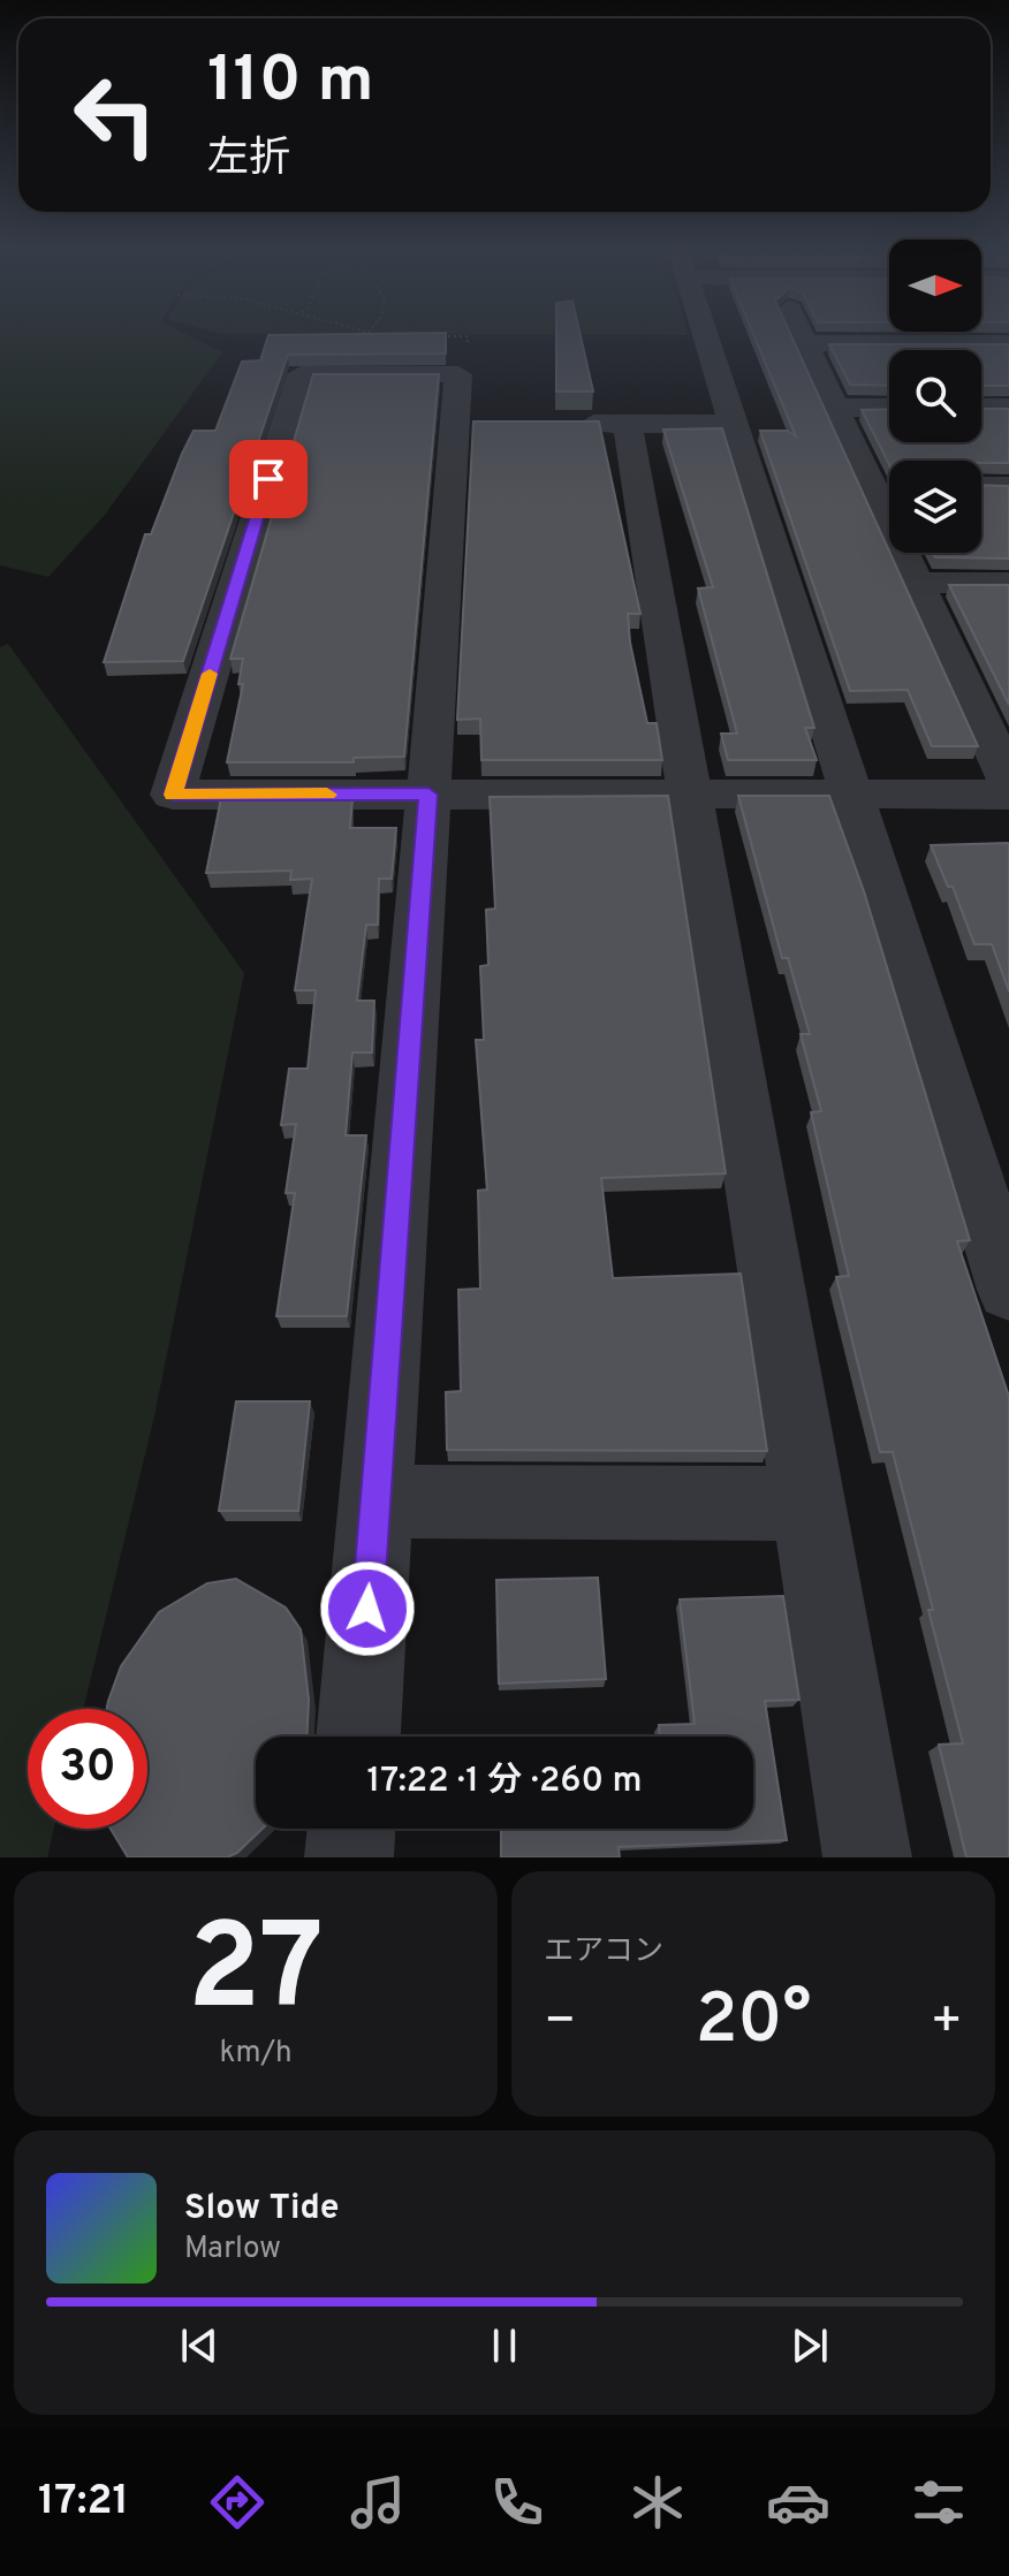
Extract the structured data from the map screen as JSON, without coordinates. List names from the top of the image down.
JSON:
{
  "north": "right",
  "page": {
    "turn": ["110 m", "左折"],
    "limit": "30",
    "trip": "17:22 · 1 分 · 260 m",
    "tile": [
      ["27", "km/h"],
      "エアコン"
    ],
    "heat": ["−", "20°", "+"],
    "song": ["Slow Tide", "Marlow"],
    "tabs": "17:21"
  }
}
